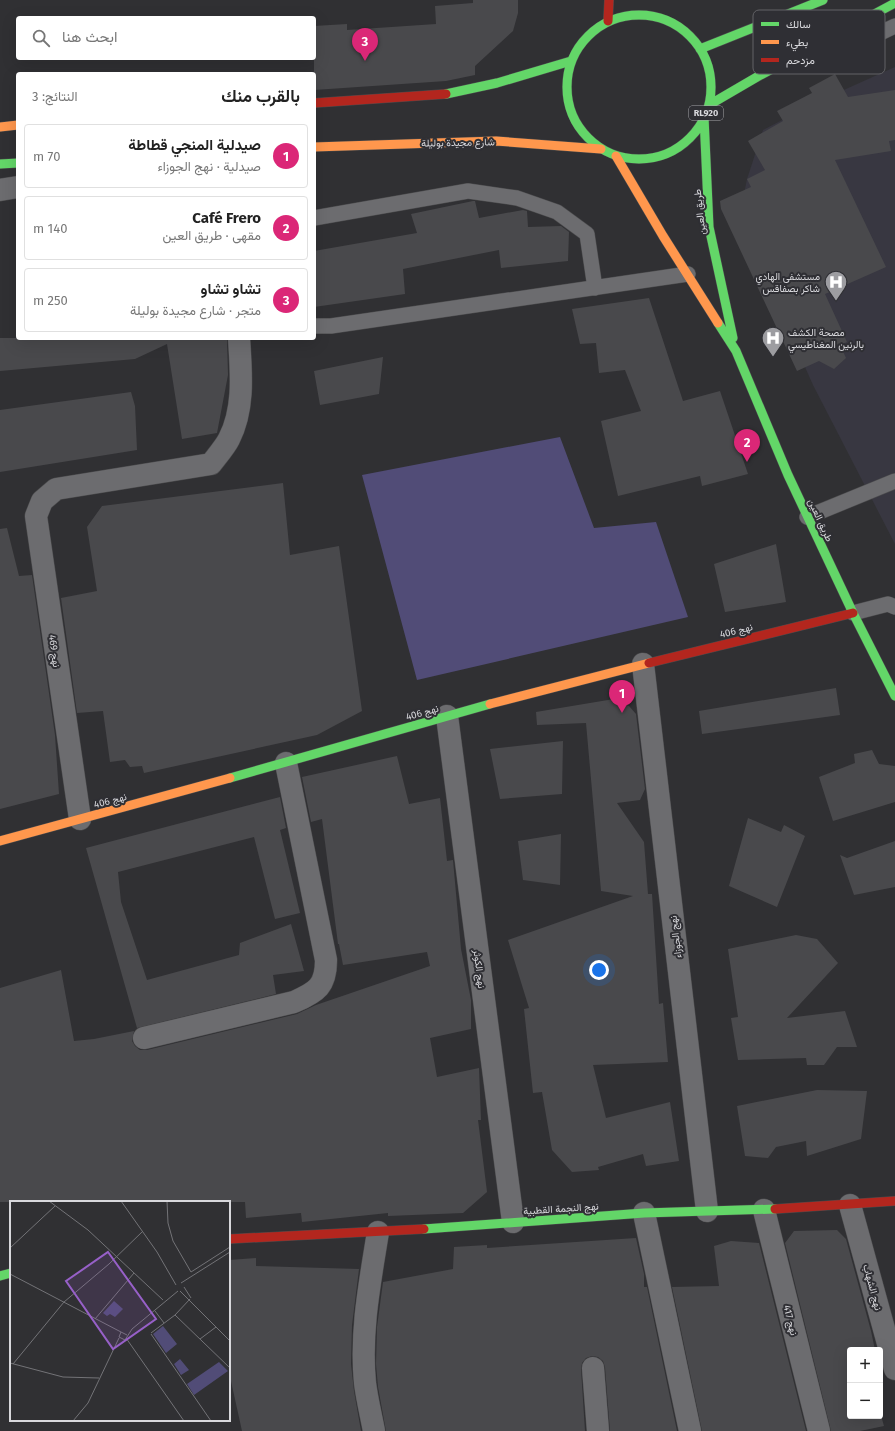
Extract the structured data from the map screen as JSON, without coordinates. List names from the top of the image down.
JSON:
{
  "streets": {
    "main road": [
      "RL920",
      "شارع مجيدة بوليلة",
      "طريق العين",
      "نهج 406",
      "نهج النجمة القطبية"
    ],
    "street": [
      "نهج 469",
      "نهج الجوزاء",
      "نهج الكوثر",
      "نهج الشهاب",
      "نهج 417"
    ]
  },
  "crossings": [
    ["RL920", "شارع مجيدة بوليلة"],
    ["RL920", "طريق العين"],
    ["طريق العين", "نهج 406"],
    ["نهج 406", "نهج 469"],
    ["نهج 406", "نهج الجوزاء"],
    ["نهج 406", "نهج الكوثر"],
    ["نهج الجوزاء", "نهج النجمة القطبية"],
    ["نهج الكوثر", "نهج النجمة القطبية"],
    ["نهج النجمة القطبية", "نهج الشهاب"],
    ["نهج النجمة القطبية", "نهج 417"]
  ],
  "places": {
    "hospital": ["مستشفى الهادي شاكر بصفاقس", "مصحة الكشف بالرنين المغناطيسي"]
  },
  "legend": ["سالك", "بطيء", "مزدحم"],
  "page": {
    "search": "ابحث هنا",
    "pins": ["3", "2", "1"],
    "heading": ["بالقرب منك", "النتائج: 3"],
    "list": [
      {
        "mark": "1",
        "name": "صيدلية المنجي قطاطة",
        "note": "صيدلية · نهج الجوزاء",
        "value": "70 m"
      },
      {
        "mark": "2",
        "name": "Café Frero",
        "note": "مقهى · طريق العين",
        "value": "140 m"
      },
      {
        "mark": "3",
        "name": "تشاو تشاو",
        "note": "متجر · شارع مجيدة بوليلة",
        "value": "250 m"
      }
    ],
    "map_buttons": ["+", "−"]
  }
}
